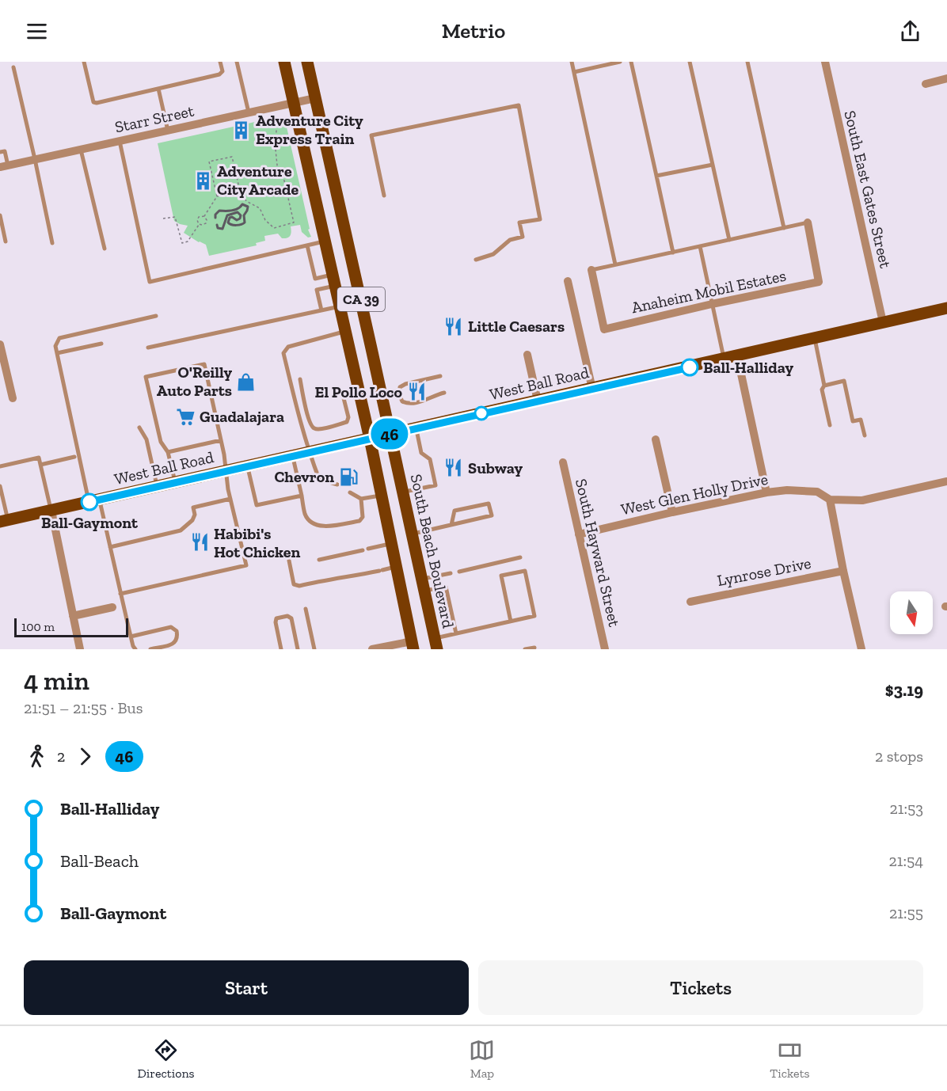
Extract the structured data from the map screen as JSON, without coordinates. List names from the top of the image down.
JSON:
{
  "streets": {
    "main road": ["CA 39", "West Ball Road", "South Beach Boulevard"],
    "street": [
      "Starr Street",
      "South East Gates Street",
      "Anaheim Mobil Estates",
      "West Glen Holly Drive",
      "South Hayward Street",
      "Lynrose Drive"
    ]
  },
  "crossings": [
    ["Starr Street", "CA 39"],
    ["Starr Street", "South Beach Boulevard"],
    ["South East Gates Street", "West Ball Road"],
    ["CA 39", "West Ball Road"],
    ["CA 39", "South Beach Boulevard"],
    ["West Ball Road", "South Beach Boulevard"],
    ["West Glen Holly Drive", "South Hayward Street"]
  ],
  "places": {
    "building": ["Adventure City Express Train", "Adventure City Arcade"],
    "restaurant": [
      "Little Caesars",
      "El Pollo Loco",
      "Subway",
      "Habibi's Hot Chicken"
    ],
    "other": ["Ball-Halliday", "Ball-Gaymont"],
    "shop": ["O'Reilly Auto Parts"],
    "supermarket": ["Guadalajara"],
    "fuel station": ["Chevron"]
  },
  "lines": ["bus line 46"],
  "scale_bar": "100 m",
  "north": "bottom",
  "page": {
    "header": "Metrio",
    "on_map": "46",
    "scale": "100 m",
    "heading": ["4 min", "21:51 – 21:55 · Bus", "$3.19"],
    "legs": ["2", "46", "2 stops"],
    "list": [
      {
        "name": "Ball-Halliday",
        "value": "21:53"
      },
      {
        "name": "Ball-Beach",
        "value": "21:54"
      },
      {
        "name": "Ball-Gaymont",
        "value": "21:55"
      }
    ],
    "buttons": ["Start", "Tickets"],
    "tabs": ["Directions", "Map", "Tickets"]
  }
}
